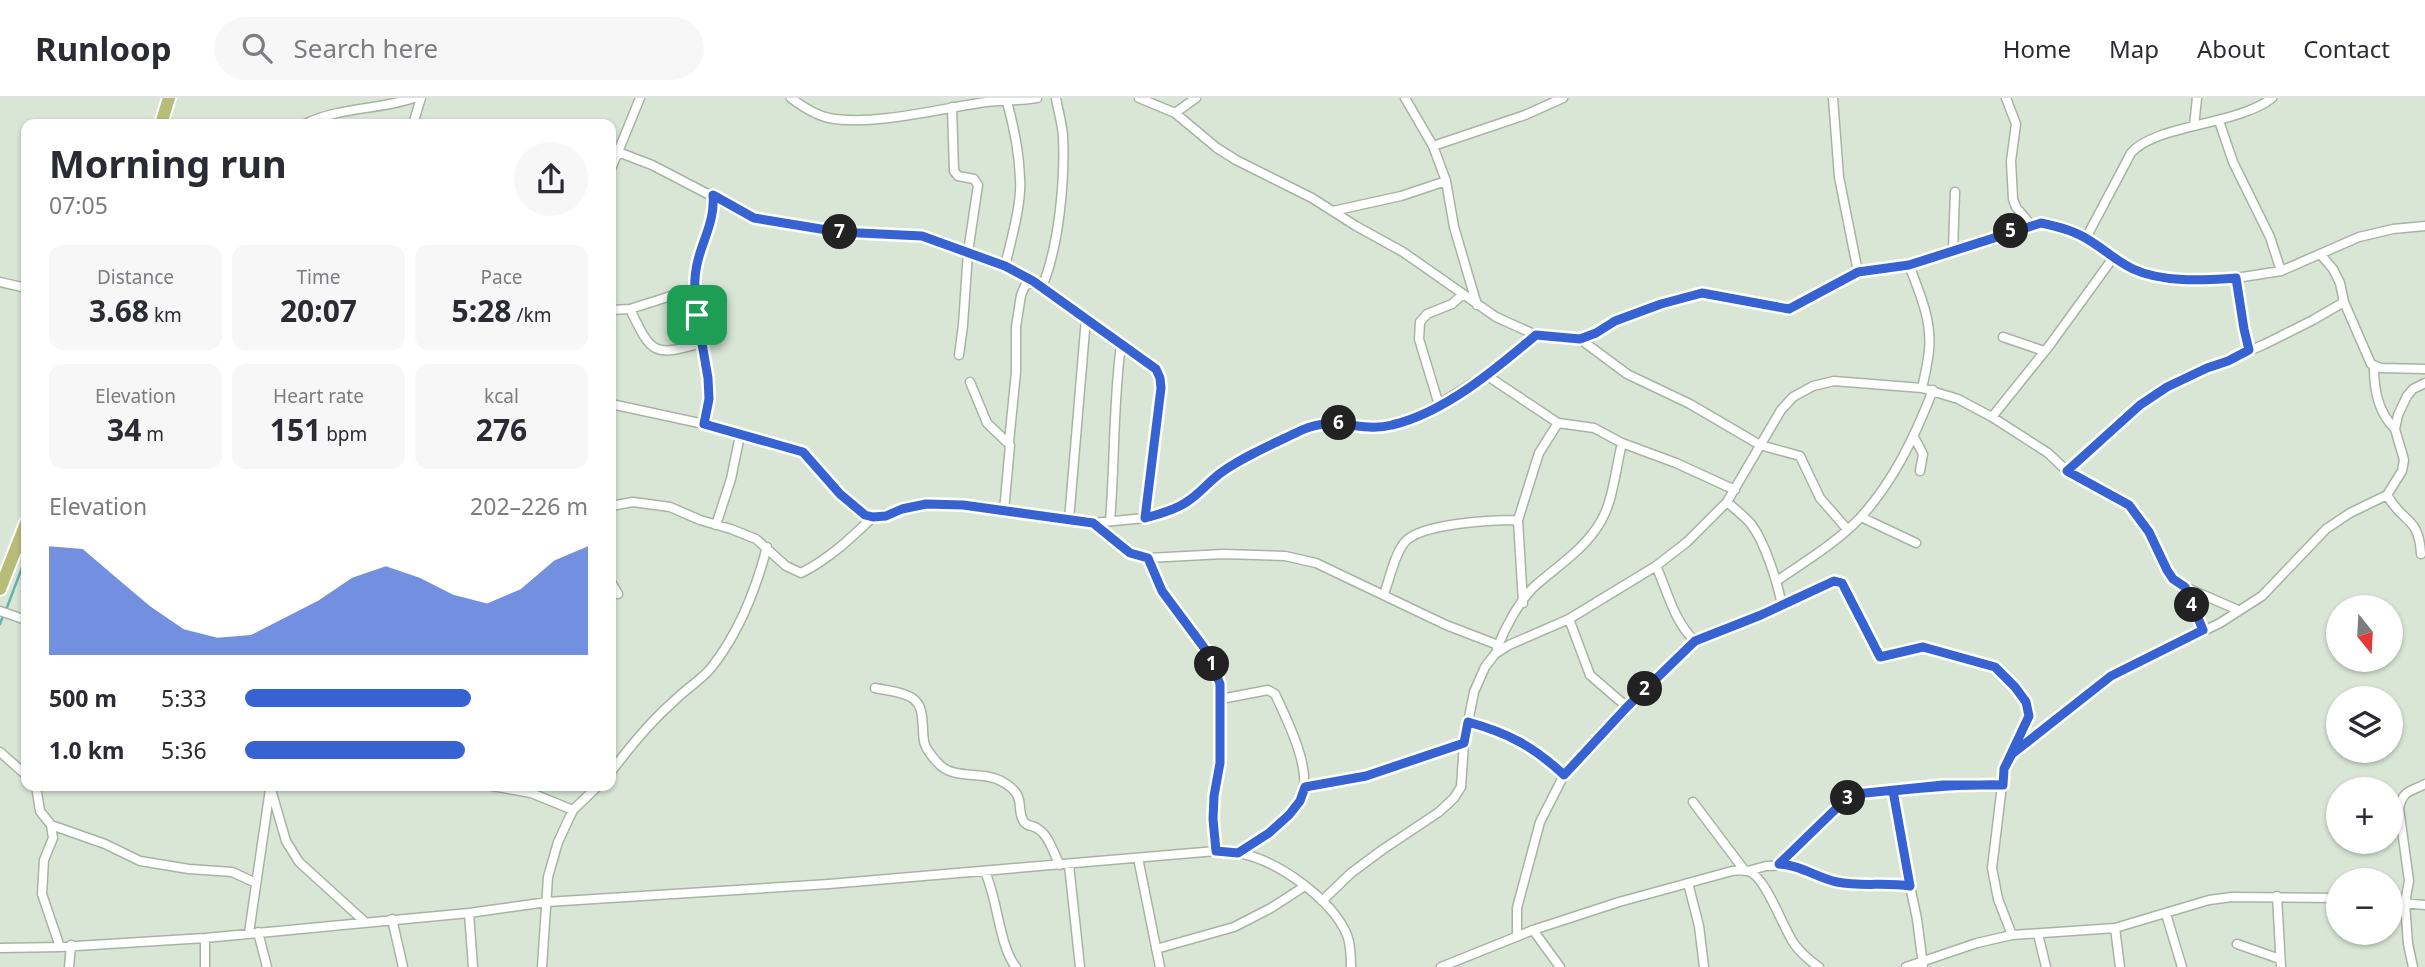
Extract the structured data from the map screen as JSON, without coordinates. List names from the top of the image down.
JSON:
{
  "north": "bottom",
  "page": {
    "header": "Runloop",
    "search": "Search here",
    "nav": [
      "Home",
      "Map",
      "About",
      "Contact"
    ],
    "heading": ["Morning run", "07:05"],
    "pins": [
      "5",
      "7",
      "6",
      "4",
      "1",
      "2",
      "3"
    ],
    "stats": [
      ["Distance", "3.68 km"],
      ["Time", "20:07"],
      ["Pace", "5:28 /km"],
      ["Elevation", "34 m"],
      ["Heart rate", "151 bpm"],
      ["kcal", "276"]
    ],
    "chart": ["Elevation", "202–226 m"],
    "map_buttons": ["+", "−"],
    "list": [
      {
        "name": "500 m",
        "note": "5:33"
      },
      {
        "name": "1.0 km",
        "note": "5:36"
      }
    ]
  }
}
